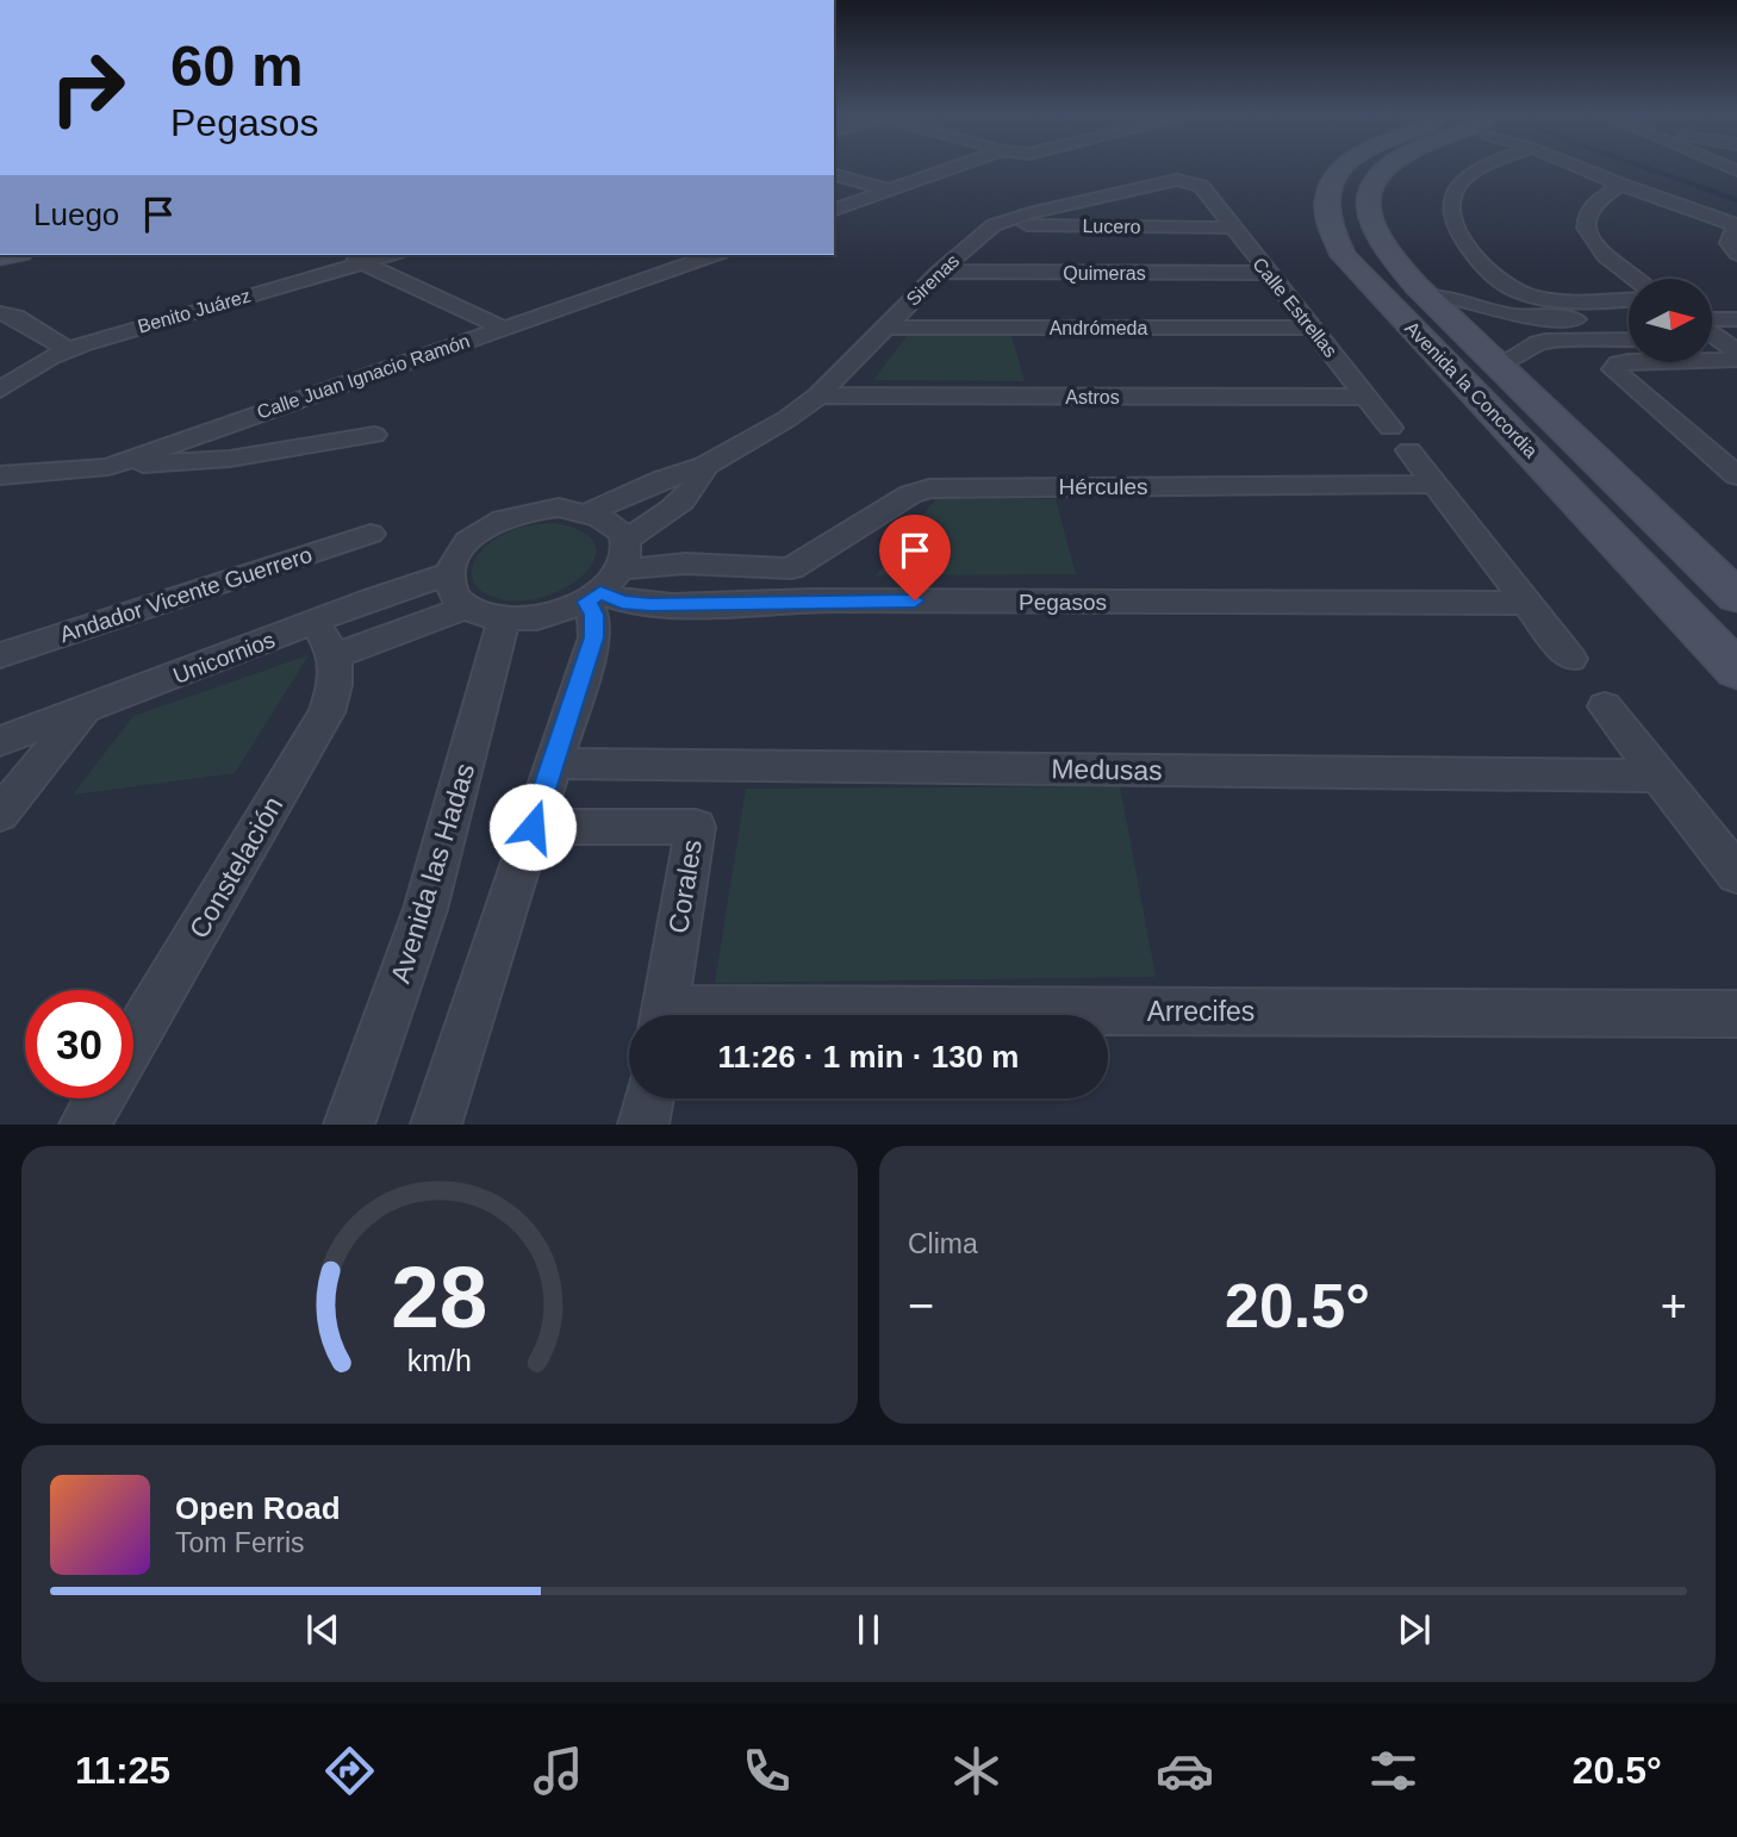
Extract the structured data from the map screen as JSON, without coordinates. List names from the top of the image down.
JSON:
{
  "streets": {
    "main road": ["Avenida la Concordia"],
    "street": [
      "Lucero",
      "Quimeras",
      "Sirenas",
      "Calle Estrellas",
      "Benito Juárez",
      "Andrómeda",
      "Calle Juan Ignacio Ramón",
      "Astros",
      "Hércules",
      "Andador Vicente Guerrero",
      "Pegasos",
      "Unicornios",
      "Medusas",
      "Constelación",
      "Avenida las Hadas",
      "Corales",
      "Arrecifes"
    ]
  },
  "crossings": [
    ["Lucero", "Sirenas"],
    ["Lucero", "Calle Estrellas"],
    ["Quimeras", "Sirenas"],
    ["Quimeras", "Calle Estrellas"],
    ["Sirenas", "Calle Estrellas"],
    ["Sirenas", "Andrómeda"],
    ["Sirenas", "Astros"],
    ["Sirenas", "Pegasos"],
    ["Sirenas", "Unicornios"],
    ["Sirenas", "Avenida las Hadas"],
    ["Calle Estrellas", "Andrómeda"],
    ["Calle Estrellas", "Astros"],
    ["Pegasos", "Unicornios"],
    ["Pegasos", "Avenida las Hadas"],
    ["Unicornios", "Constelación"],
    ["Unicornios", "Avenida las Hadas"]
  ],
  "north": "right",
  "page": {
    "turn": ["60 m", "Pegasos"],
    "then": "Luego",
    "limit": "30",
    "trip": "11:26 · 1 min · 130 m",
    "tile": "Clima",
    "heat": ["−", "20.5°", "+"],
    "song": ["Open Road", "Tom Ferris"],
    "tabs": ["11:25", "20.5°"],
    "gauge": ["28", "km/h"]
  }
}
